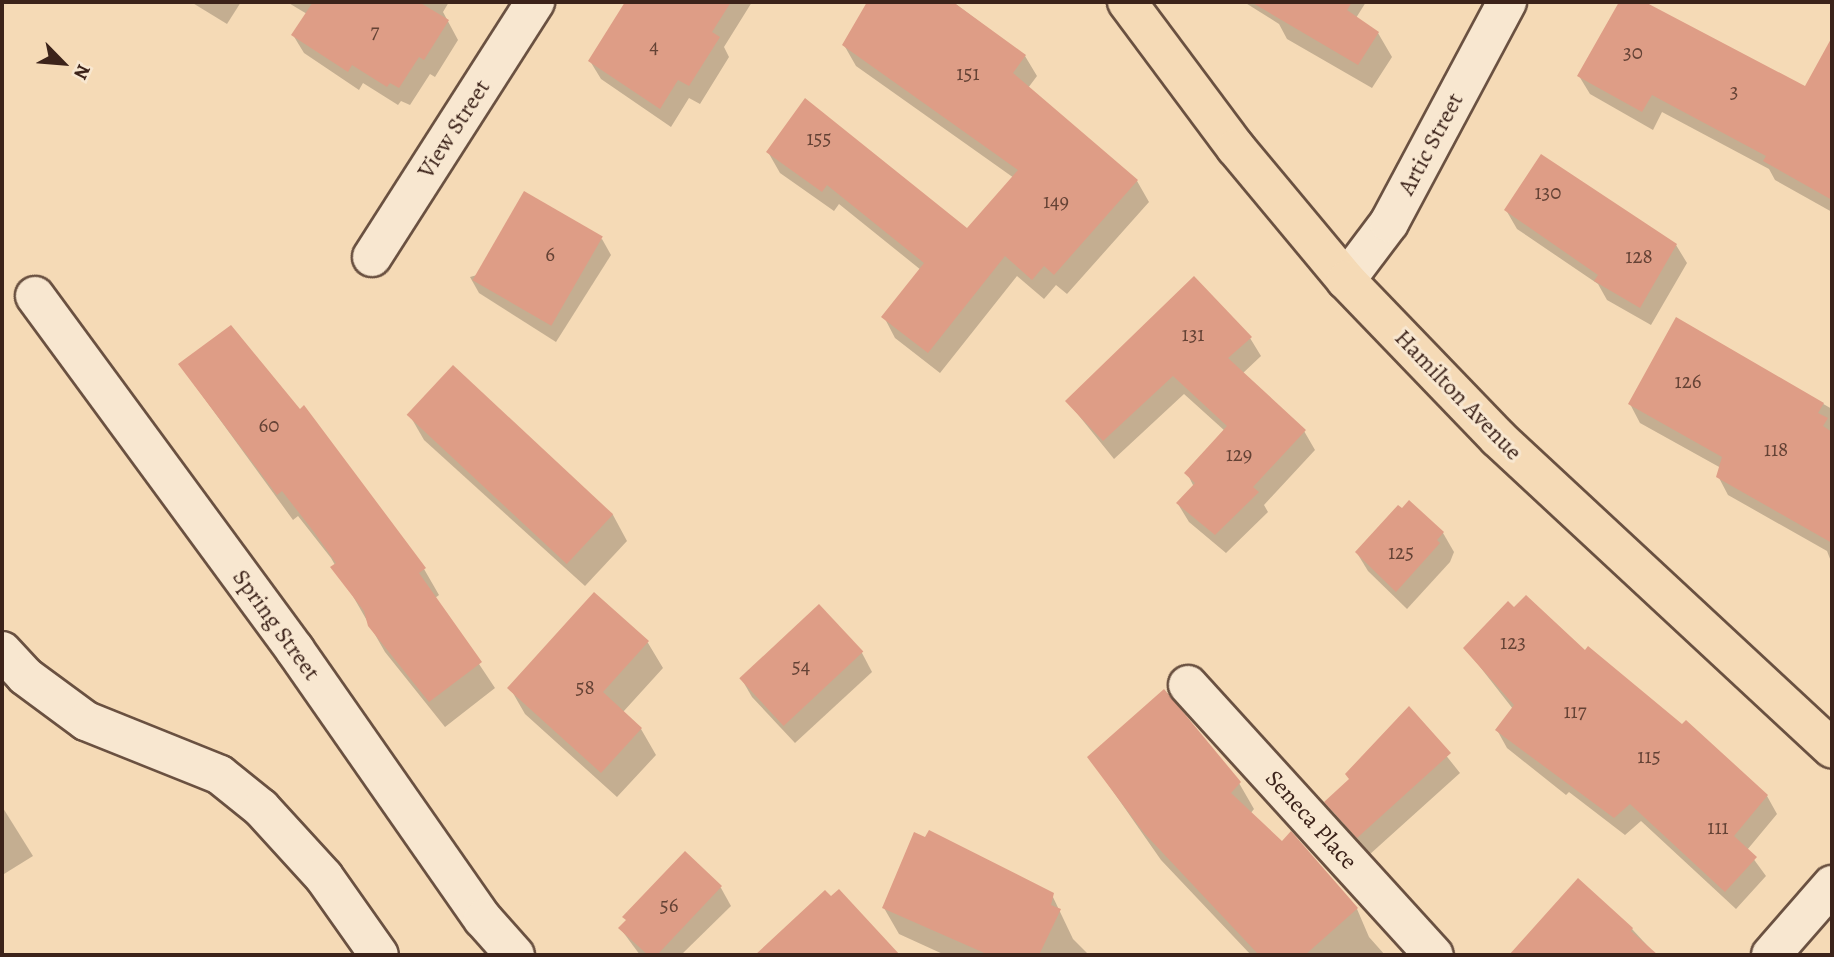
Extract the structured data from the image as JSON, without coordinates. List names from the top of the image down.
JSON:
{
  "streets": {
    "main road": ["Hamilton Avenue"],
    "street": [
      "View Street",
      "Artic Street",
      "Spring Street",
      "Seneca Place"
    ]
  },
  "crossings": [
    ["Artic Street", "Hamilton Avenue"]
  ],
  "house_numbers": [
    "7",
    "4",
    "30",
    "151",
    "3",
    "155",
    "130",
    "149",
    "6",
    "128",
    "131",
    "126",
    "60",
    "118",
    "129",
    "125",
    "123",
    "54",
    "58",
    "117",
    "115",
    "111",
    "56"
  ],
  "north": "bottom right"
}
